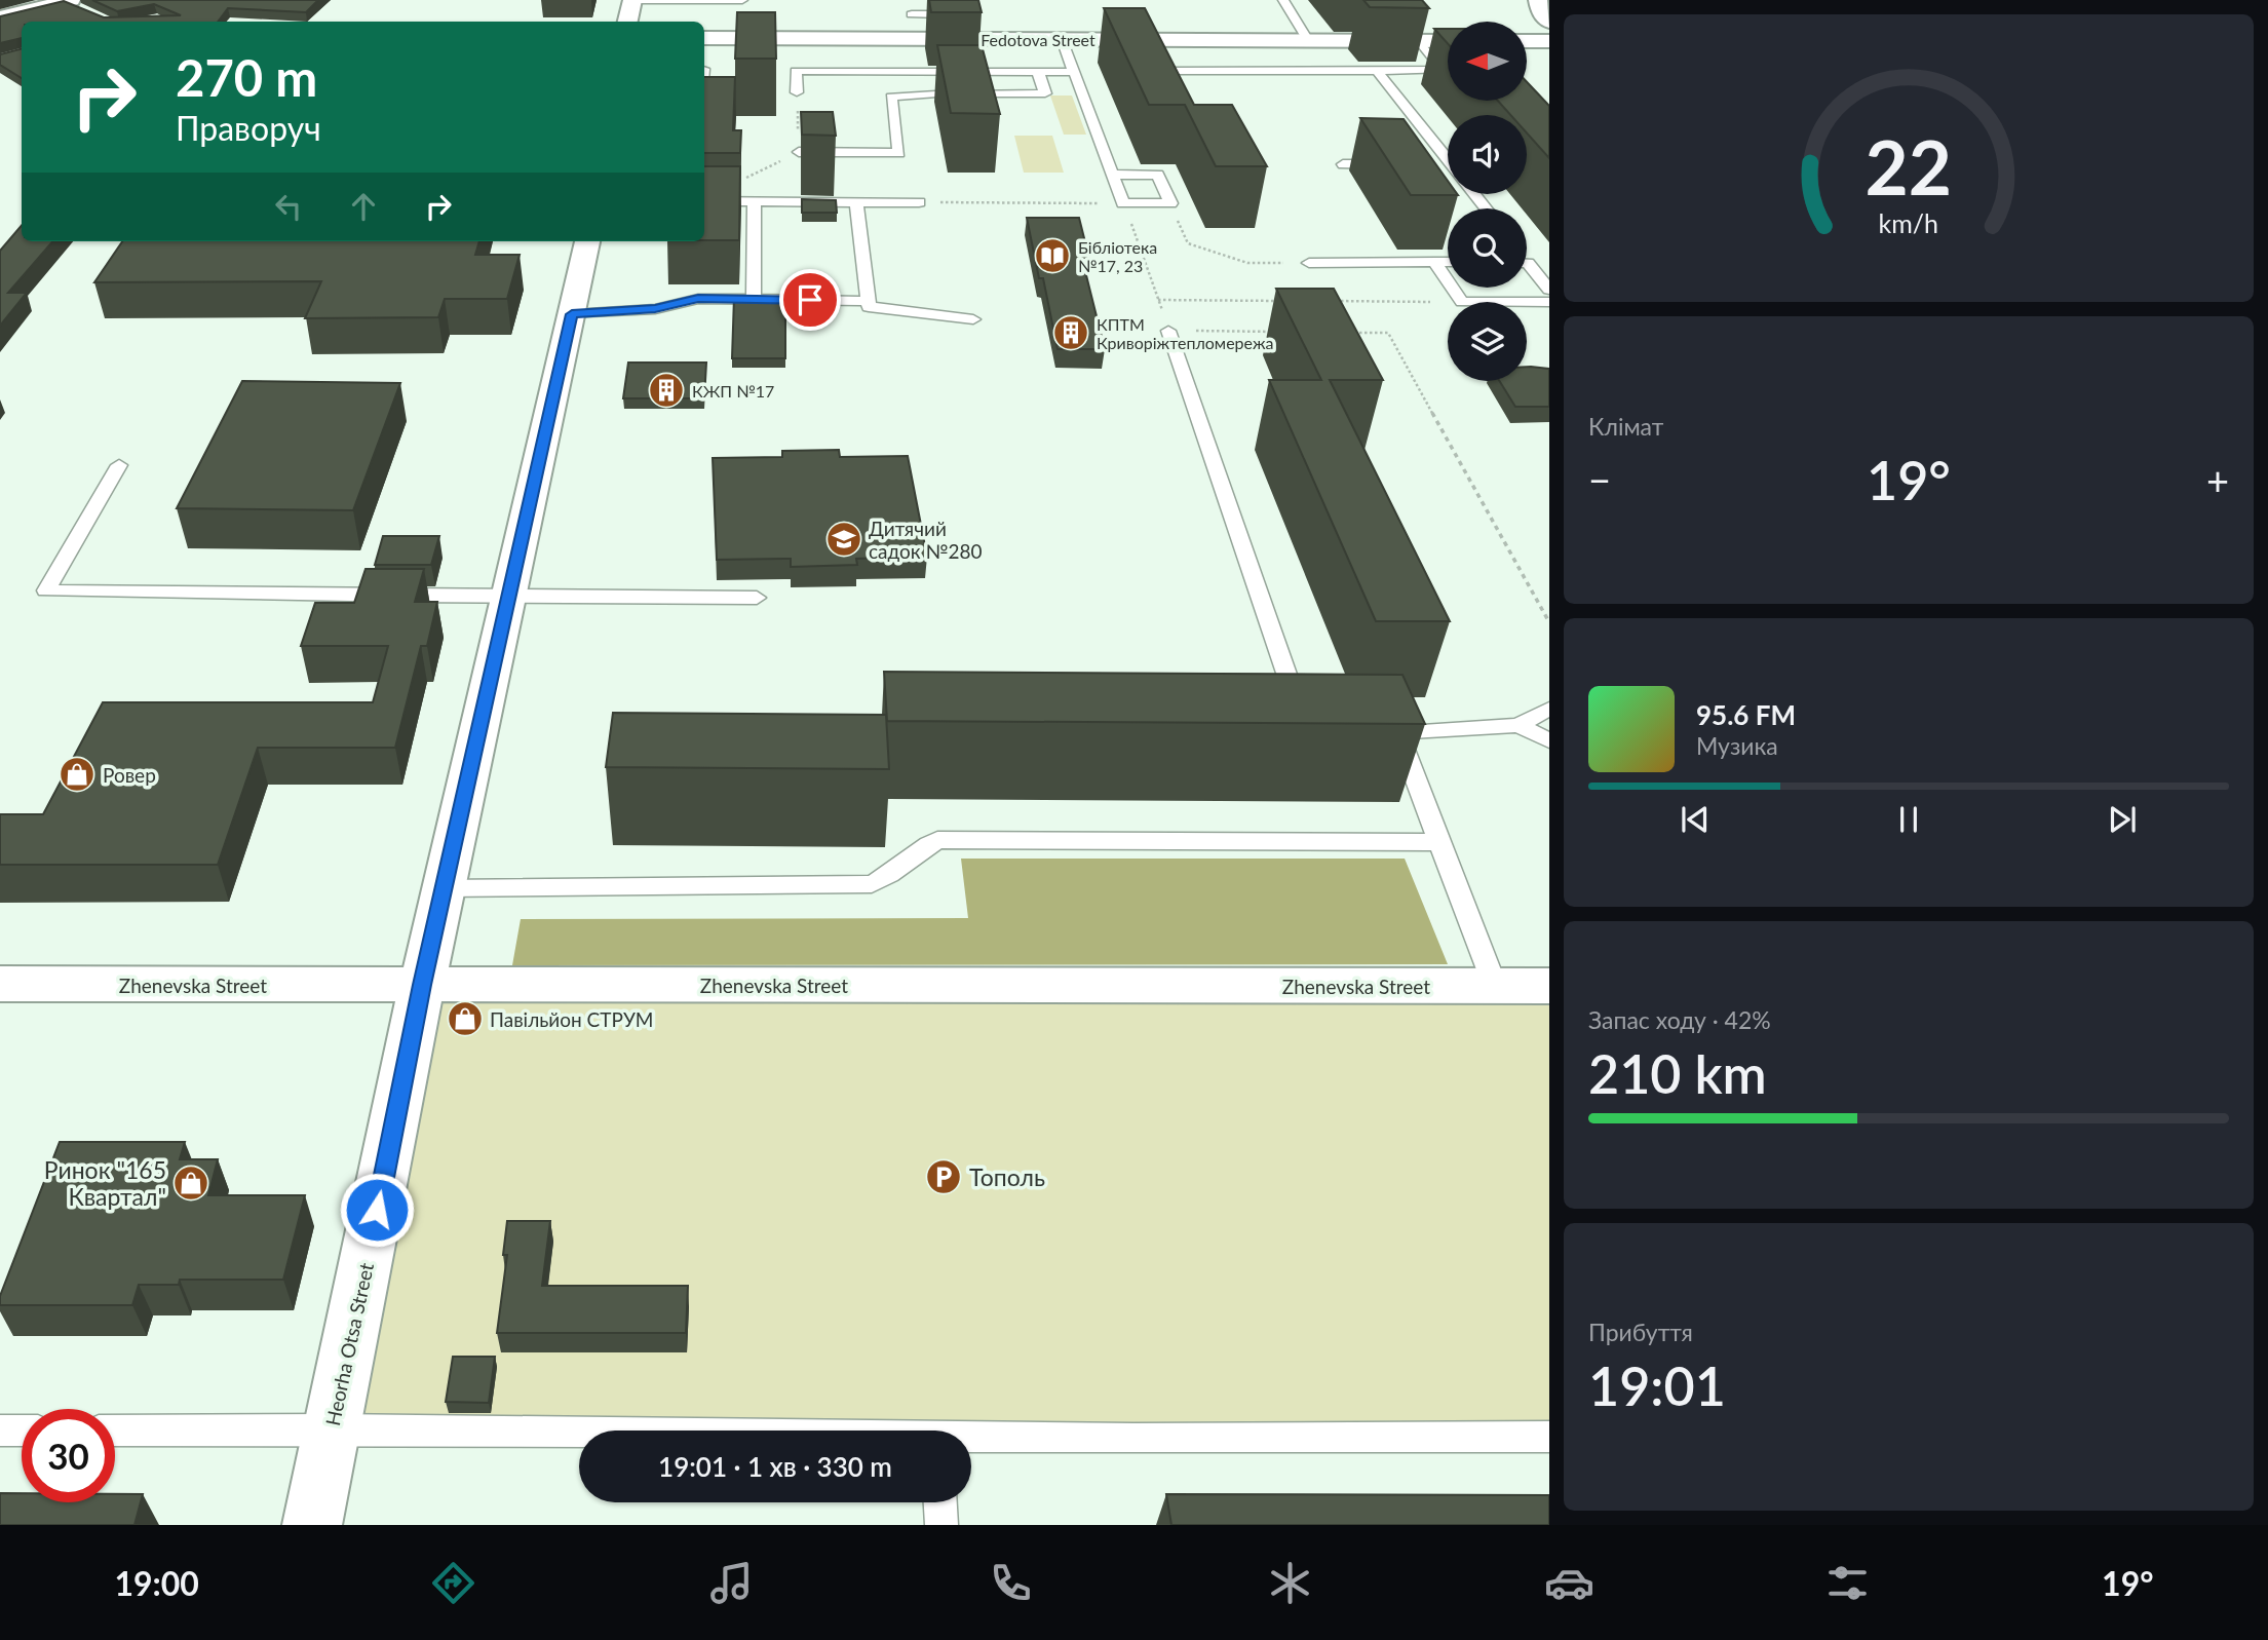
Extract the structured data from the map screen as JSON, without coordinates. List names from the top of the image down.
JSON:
{
  "streets": {
    "street": ["Fedotova Street", "Zhenevska Street", "Heorha Otsa Street"]
  },
  "crossings": [
    ["Zhenevska Street", "Heorha Otsa Street"]
  ],
  "places": {
    "library": ["Бібліотека №17, 23"],
    "building": ["КПТМ Криворіжтепломережа", "КЖП №17"],
    "school or university": ["Дитячий садок №280"],
    "shop": ["Ровер", "Павільйон СТРУМ", "Ринок \"165 Квартал\""],
    "parking": ["Тополь"]
  },
  "north": "left",
  "page": {
    "turn": ["270 m", "Праворуч"],
    "tile": [
      "Клімат",
      ["Запас ходу · 42%", "210 km"],
      ["Прибуття", "19:01"]
    ],
    "heat": ["−", "19°", "+"],
    "song": ["95.6 FM", "Музика"],
    "limit": "30",
    "trip": "19:01 · 1 хв · 330 m",
    "tabs": ["19:00", "19°"],
    "gauge": ["22", "km/h"]
  }
}
